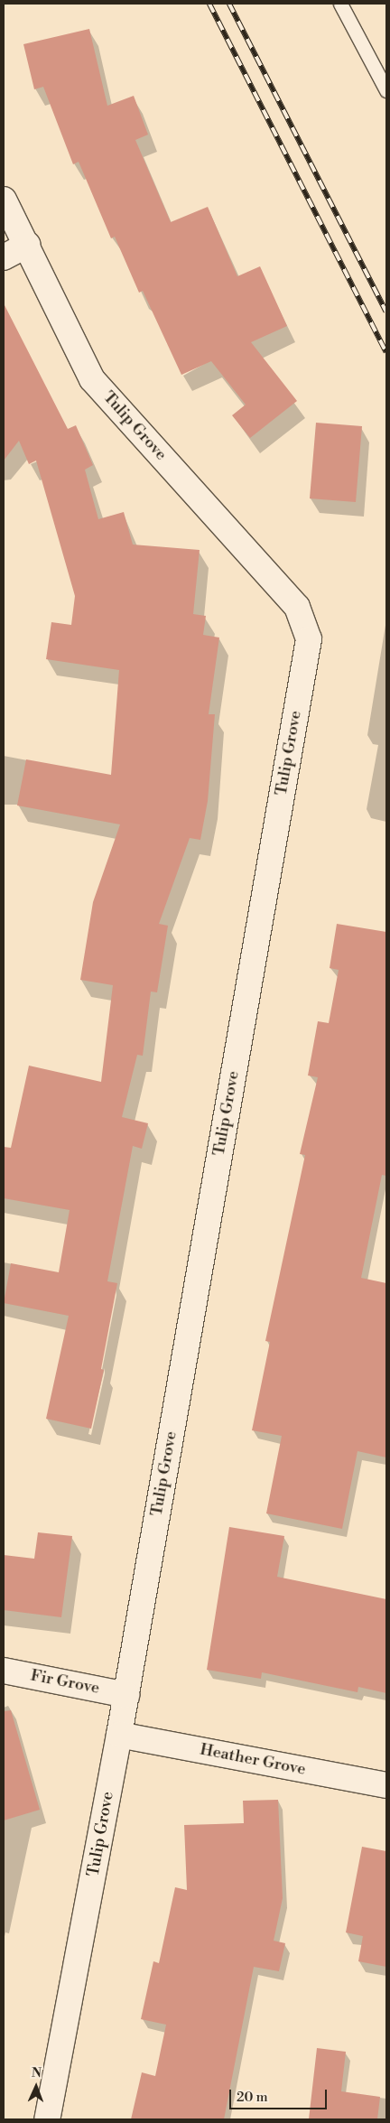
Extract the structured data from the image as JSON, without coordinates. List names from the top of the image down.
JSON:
{
  "streets": {
    "street": ["Tulip Grove", "Fir Grove", "Heather Grove"]
  },
  "crossings": [
    ["Tulip Grove", "Fir Grove"],
    ["Tulip Grove", "Heather Grove"]
  ],
  "scale_bar": "20 m",
  "north": "top"
}
